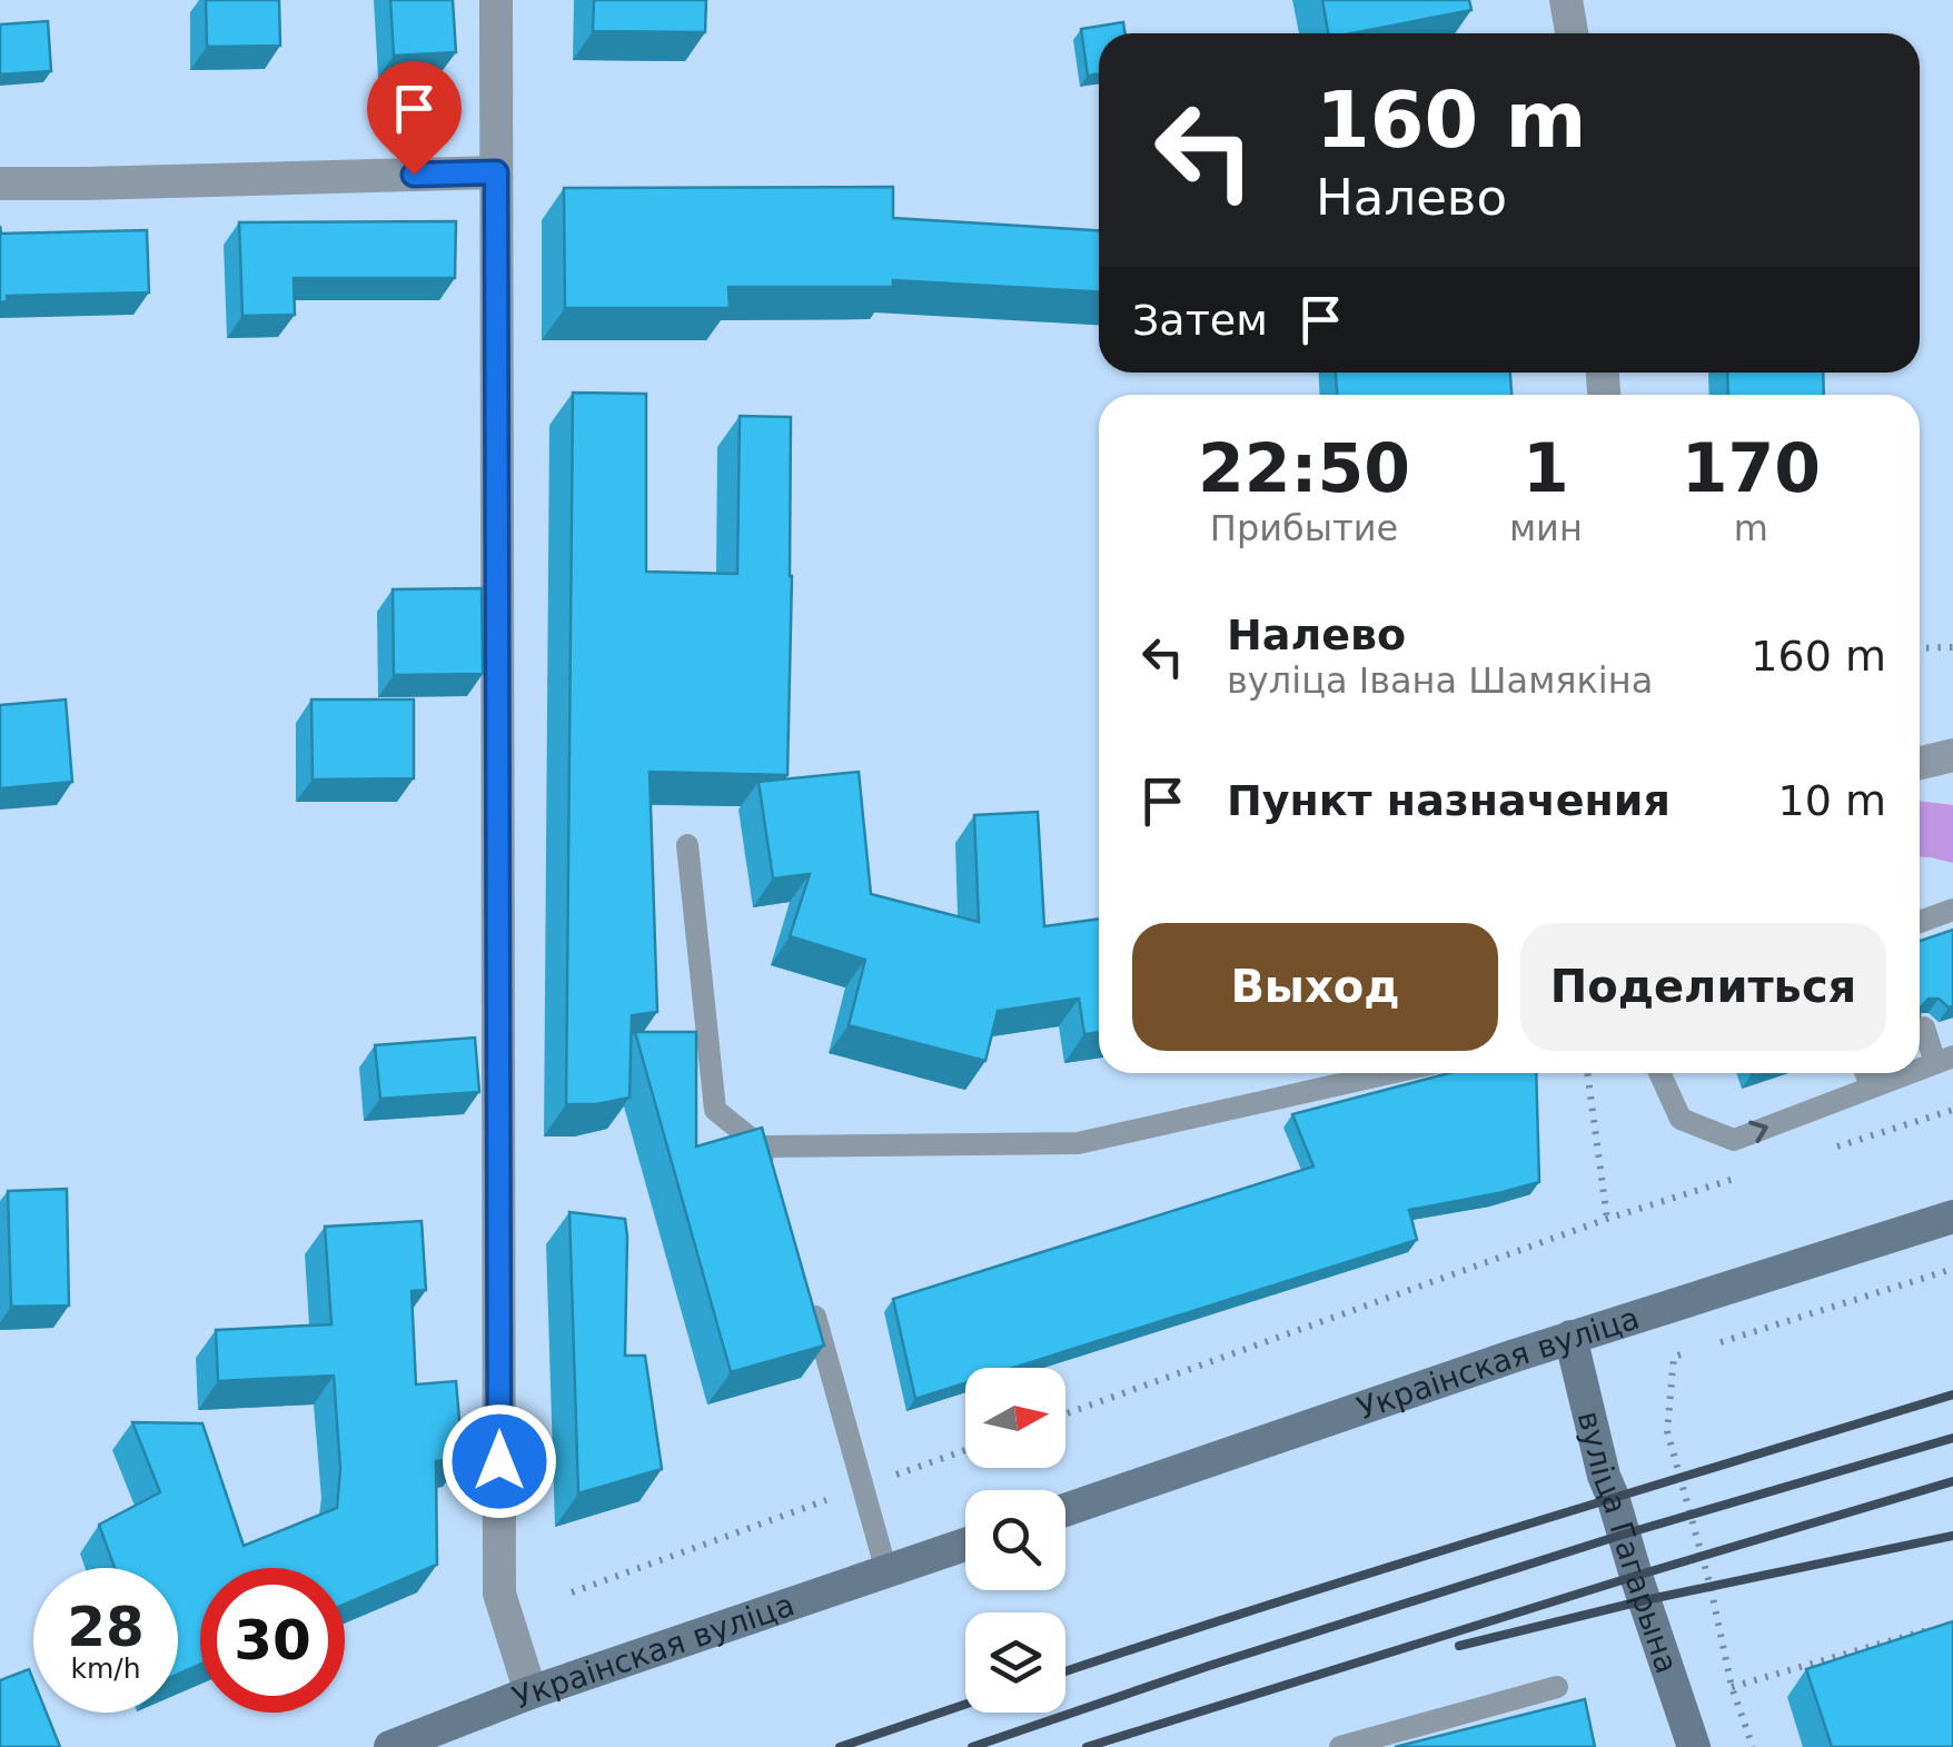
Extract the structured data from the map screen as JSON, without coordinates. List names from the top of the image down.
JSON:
{
  "streets": {
    "main road": ["Украінская вуліца", "вуліца Гагарына"]
  },
  "crossings": [
    ["Украінская вуліца", "вуліца Гагарына"]
  ],
  "north": "right",
  "page": {
    "turn": ["160 m", "Налево"],
    "then": "Затем",
    "eta": [
      "22:50",
      "Прибытие",
      "1",
      "мин",
      "170",
      "m"
    ],
    "list": [
      {
        "name": "Налево",
        "note": "вуліца Івана Шамякіна",
        "value": "160 m"
      },
      {
        "name": "Пункт назначения",
        "value": "10 m"
      }
    ],
    "buttons": ["Выход", "Поделиться"],
    "speed": "28 km/h",
    "limit": "30"
  }
}
